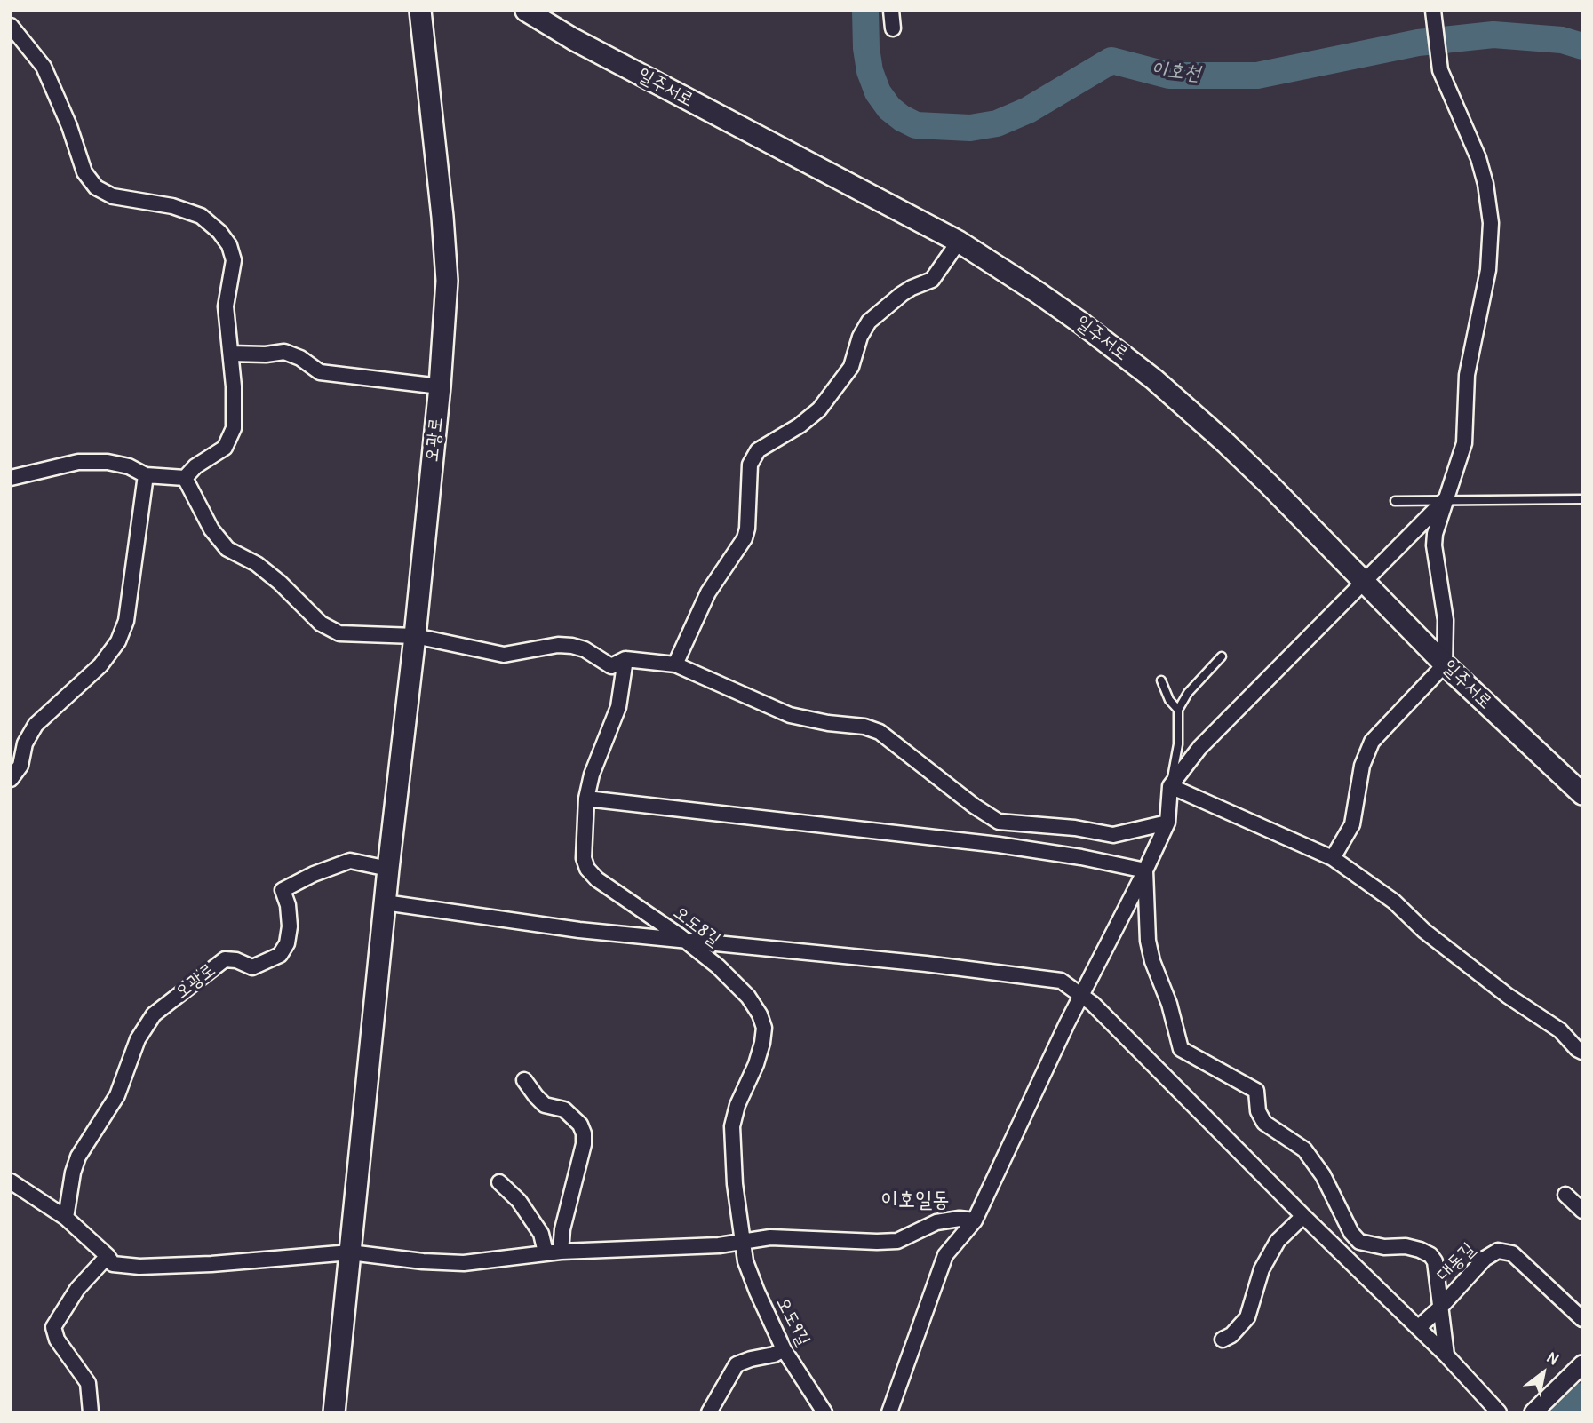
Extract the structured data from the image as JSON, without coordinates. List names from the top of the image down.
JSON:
{
  "streets": {
    "main road": ["일주서로", "오광로"],
    "street": ["오도8길", "대동길", "오도9길"]
  },
  "crossings": [
    ["오도8길", "오도9길"]
  ],
  "districts": ["이호일동"],
  "water": ["이호천"],
  "north": "top right"
}
